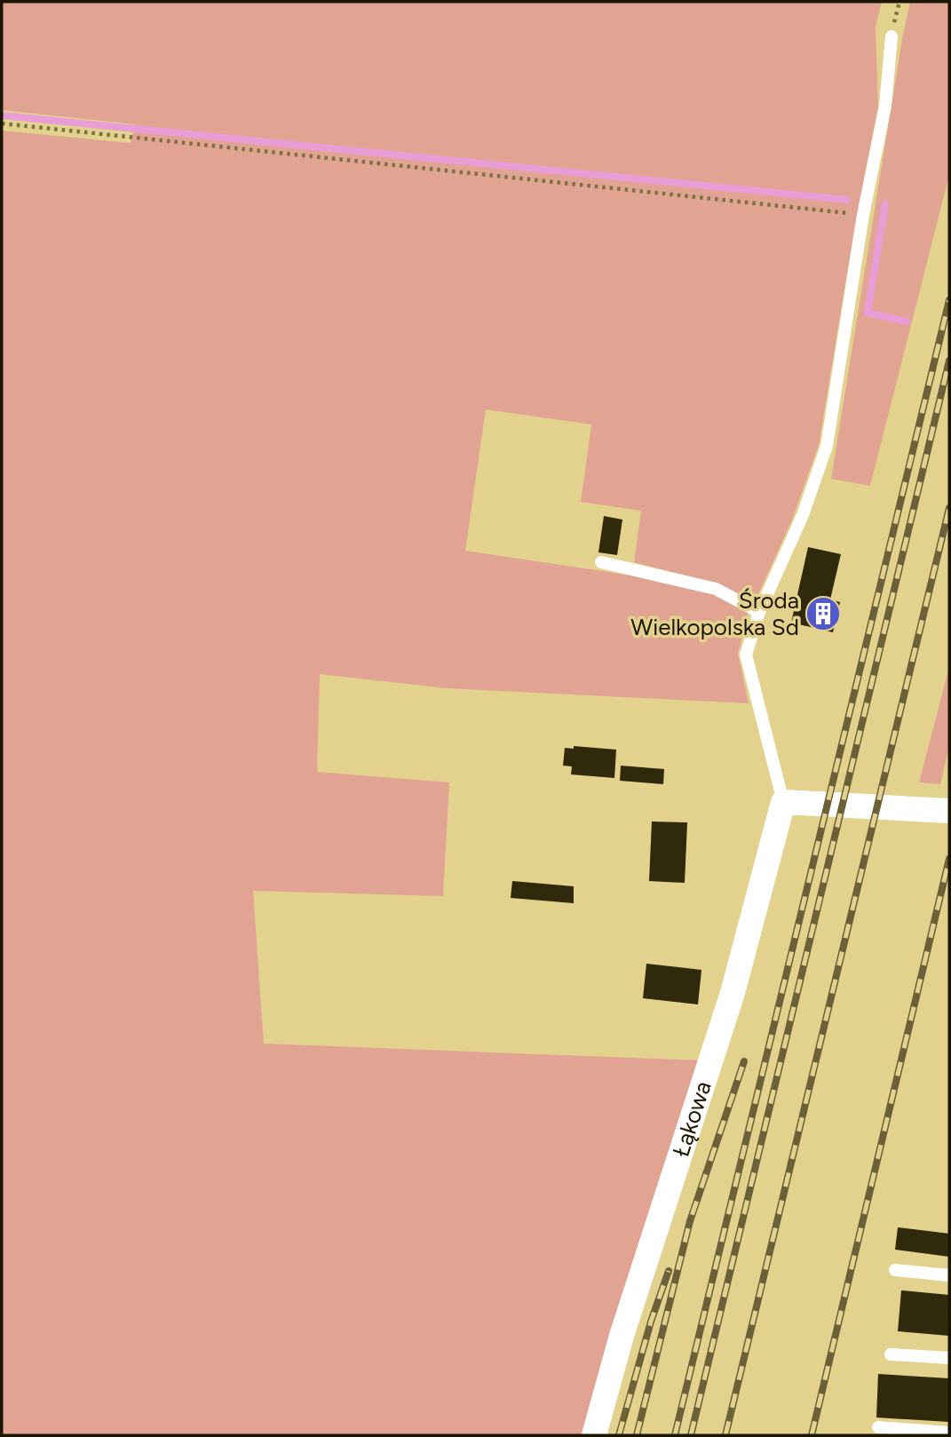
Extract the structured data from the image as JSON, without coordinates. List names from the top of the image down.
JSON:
{
  "streets": {
    "street": ["Łąkowa"]
  },
  "places": {
    "building": ["Środa Wielkopolska Sd"]
  }
}
